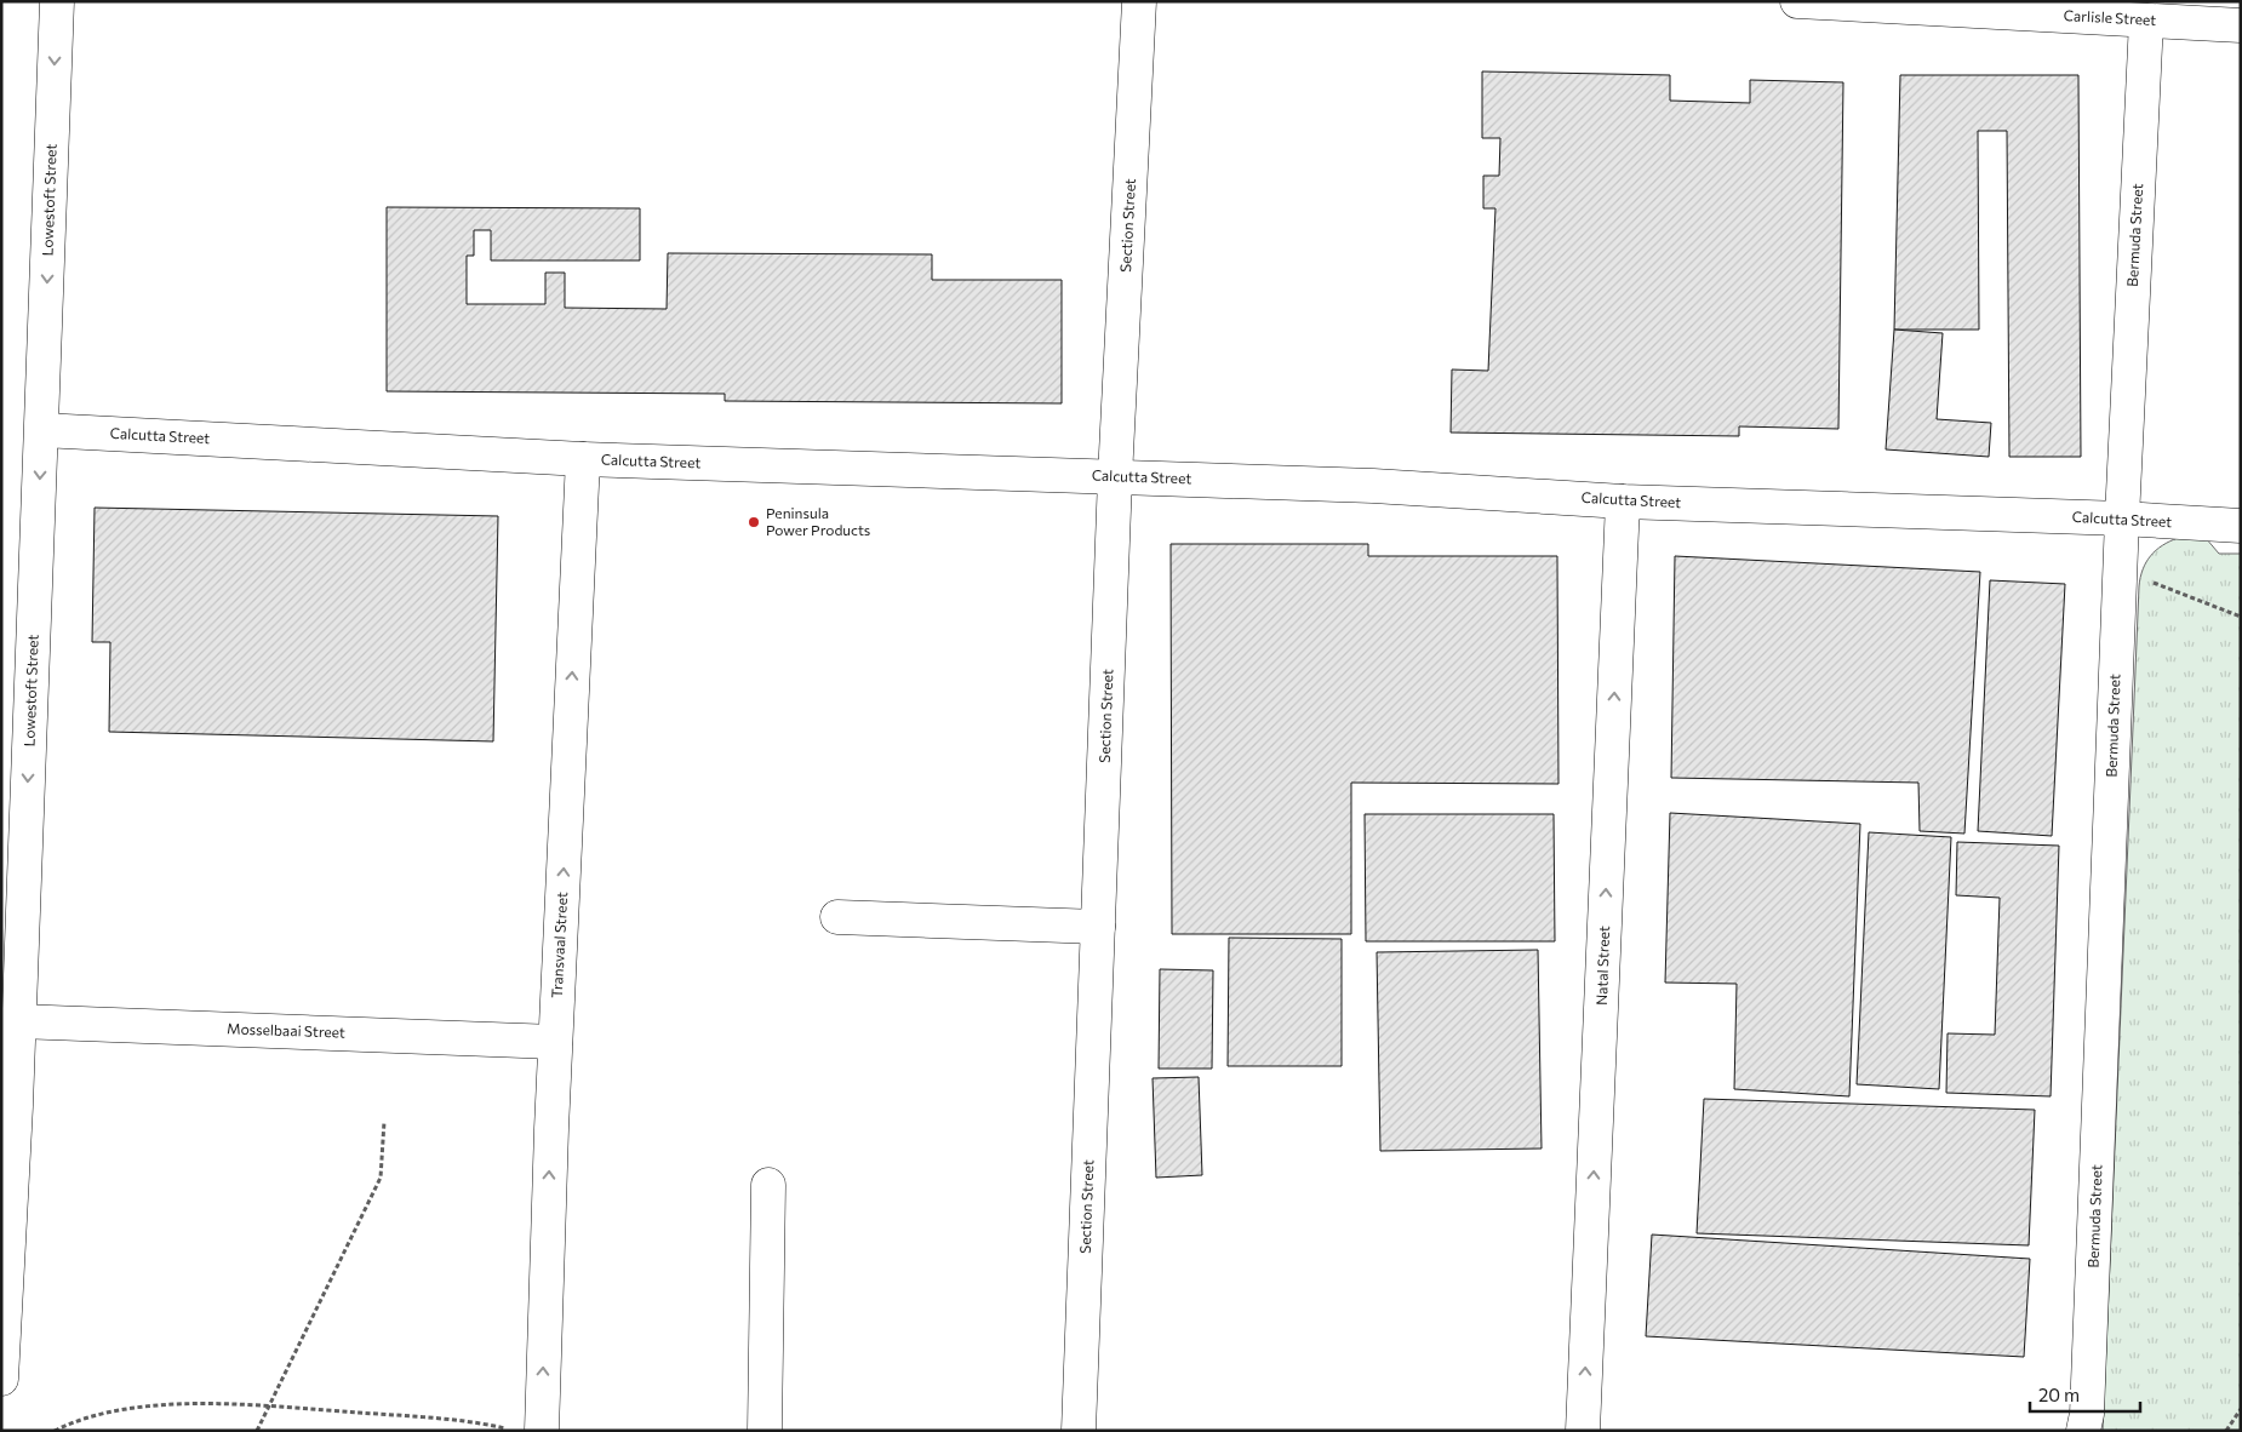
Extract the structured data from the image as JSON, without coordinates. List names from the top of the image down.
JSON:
{
  "streets": {
    "street": [
      "Carlisle Street",
      "Lowestoft Street",
      "Section Street",
      "Bermuda Street",
      "Calcutta Street",
      "Transvaal Street",
      "Natal Street",
      "Mosselbaai Street"
    ]
  },
  "crossings": [
    ["Carlisle Street", "Bermuda Street"],
    ["Lowestoft Street", "Calcutta Street"],
    ["Lowestoft Street", "Mosselbaai Street"],
    ["Section Street", "Calcutta Street"],
    ["Bermuda Street", "Calcutta Street"],
    ["Calcutta Street", "Transvaal Street"],
    ["Calcutta Street", "Natal Street"],
    ["Transvaal Street", "Mosselbaai Street"]
  ],
  "one_way": ["Lowestoft Street", "Transvaal Street", "Natal Street"],
  "places": ["Peninsula Power Products"],
  "scale_bar": "20 m"
}
